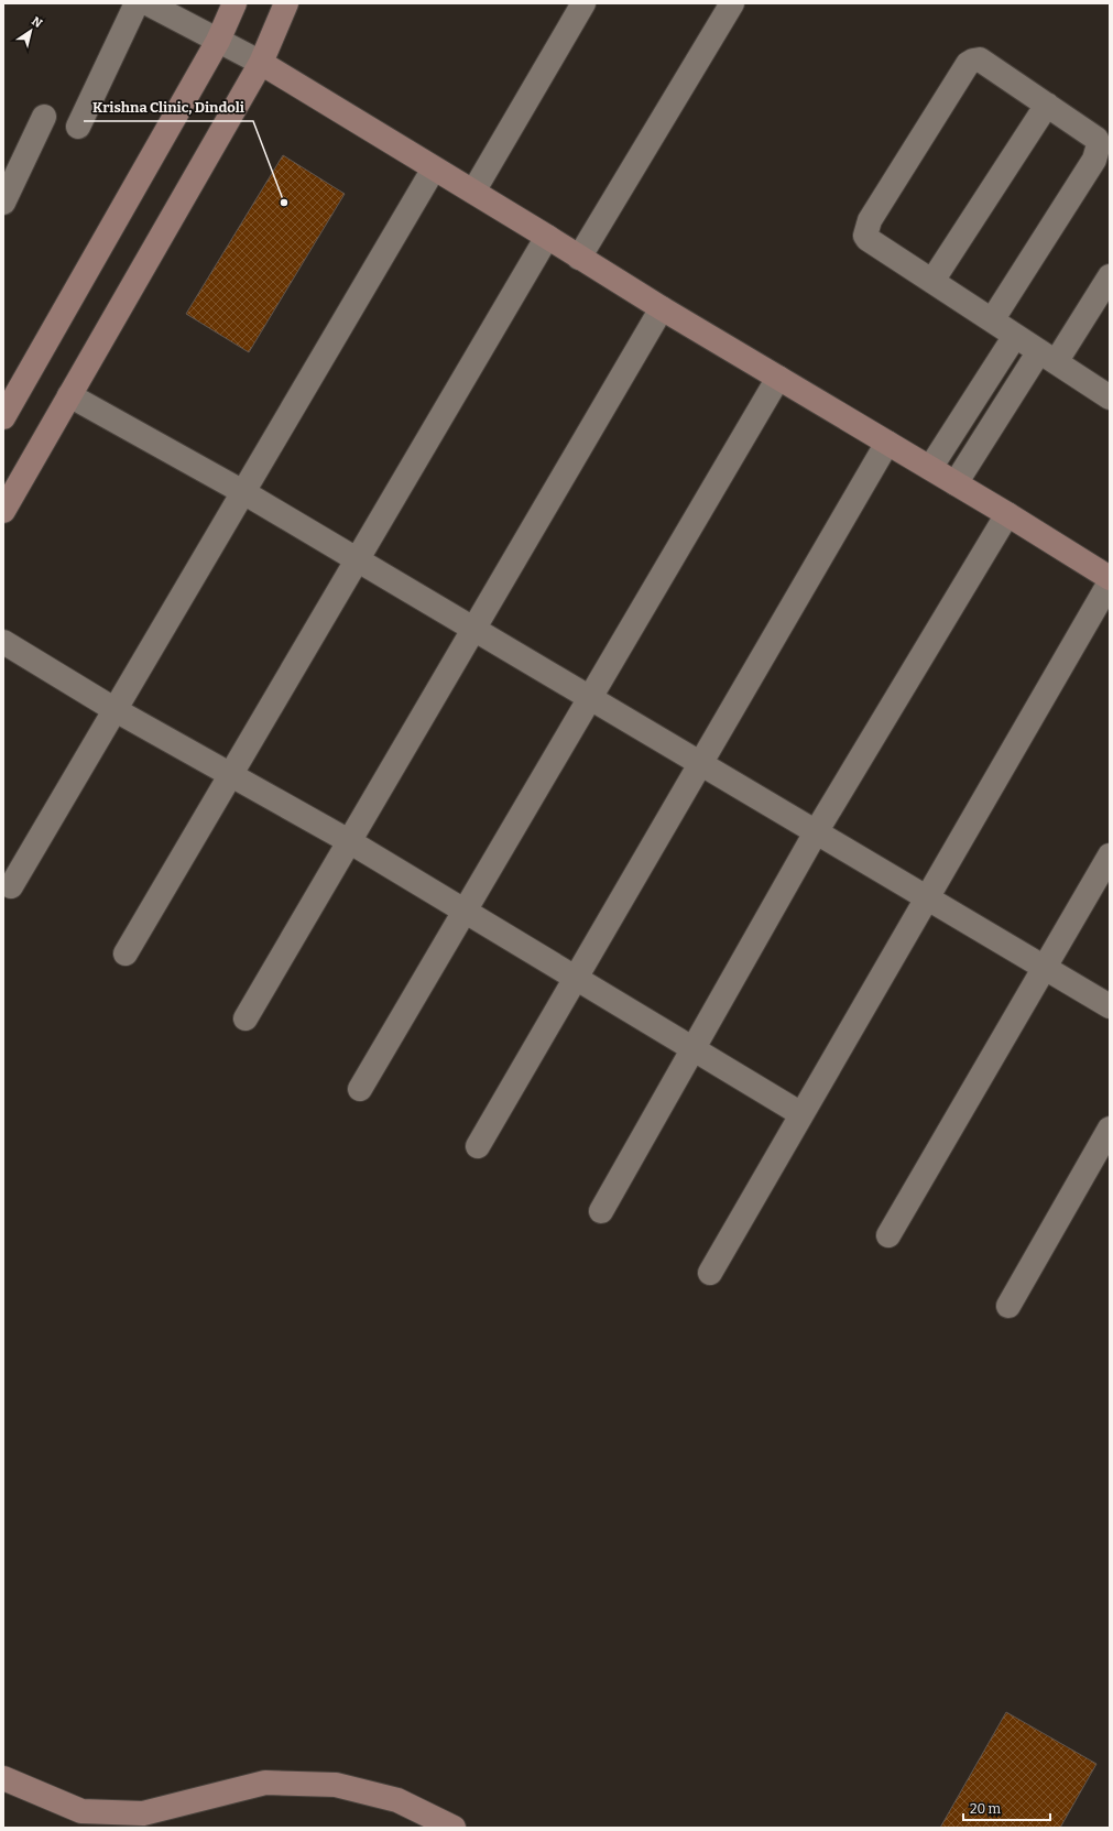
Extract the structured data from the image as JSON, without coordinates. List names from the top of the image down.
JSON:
{
  "places": ["Krishna Clinic, Dindoli"],
  "scale_bar": "20 m",
  "north": "top right"
}
